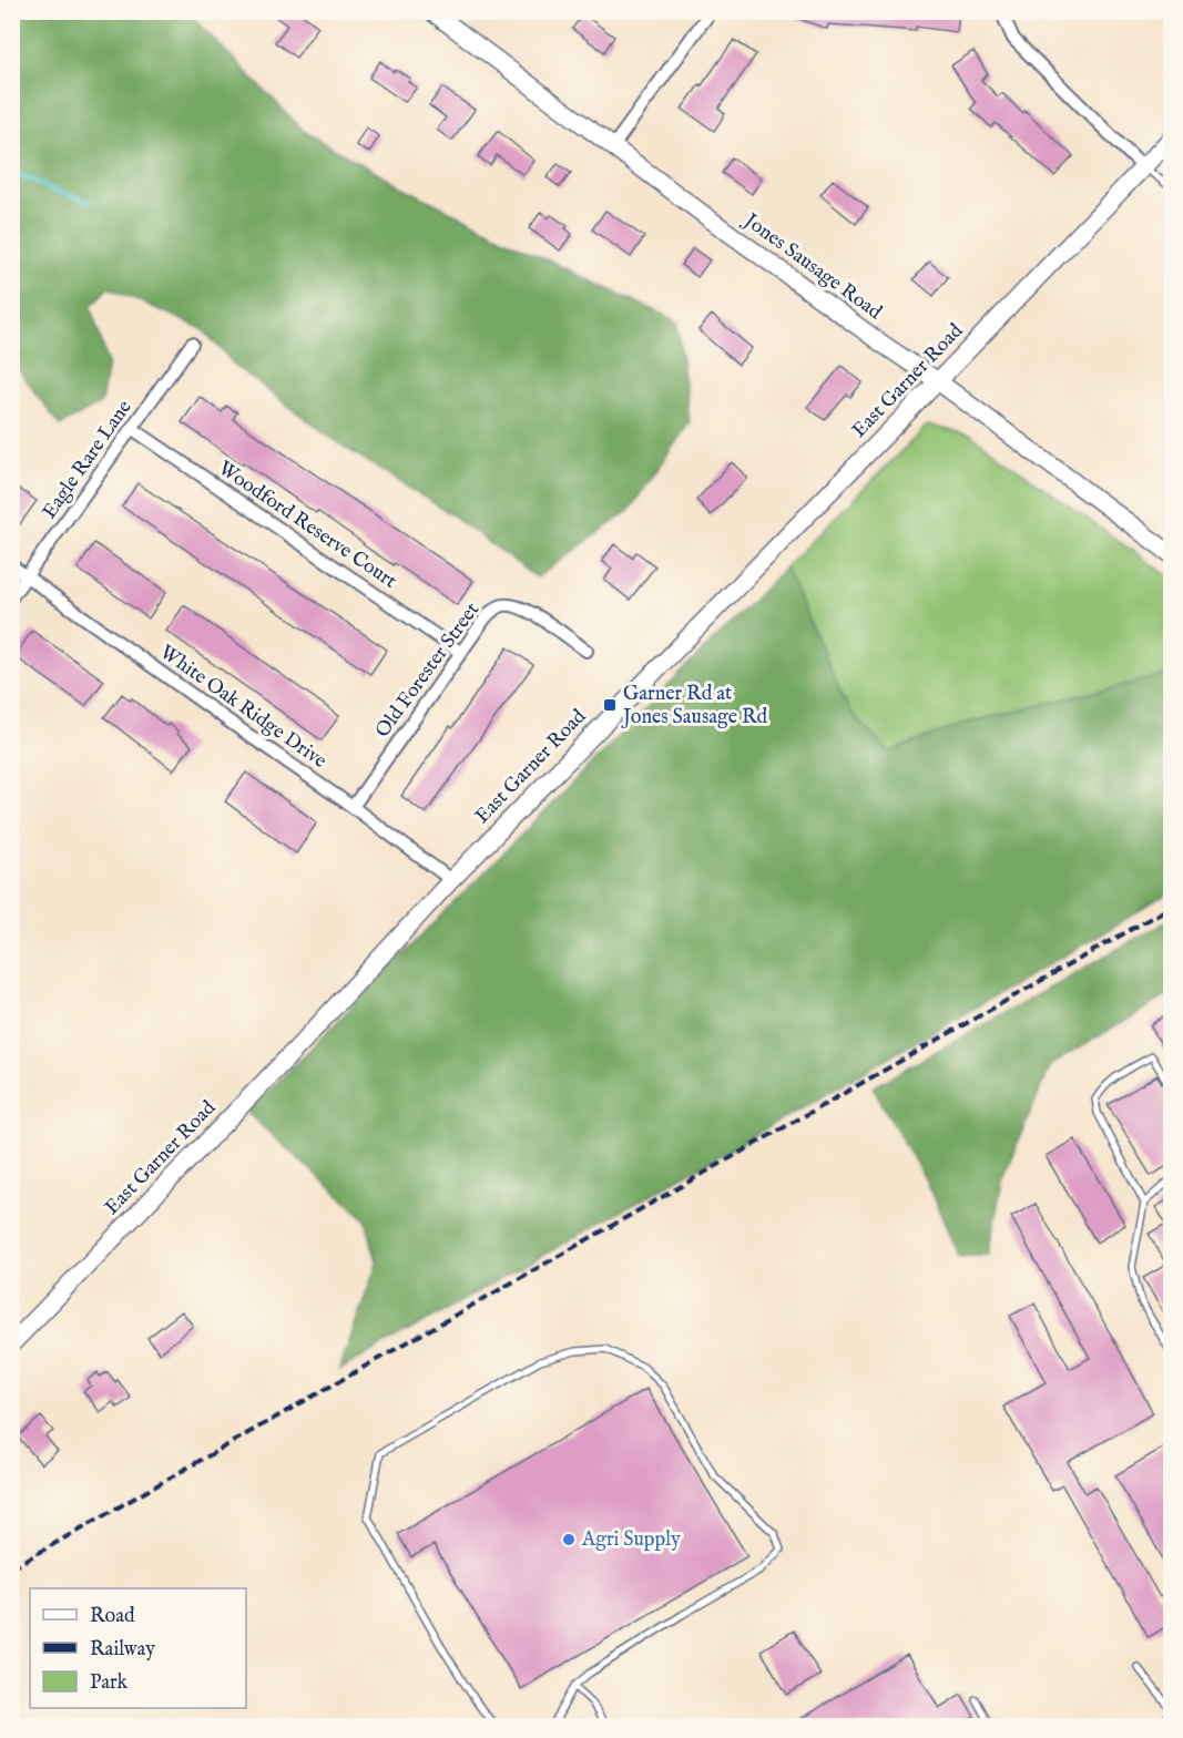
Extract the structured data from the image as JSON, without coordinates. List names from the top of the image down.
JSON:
{
  "streets": {
    "main road": ["Jones Sausage Road", "East Garner Road"],
    "street": [
      "Eagle Rare Lane",
      "Woodford Reserve Court",
      "Old Forester Street",
      "White Oak Ridge Drive"
    ]
  },
  "crossings": [
    ["Jones Sausage Road", "East Garner Road"],
    ["East Garner Road", "White Oak Ridge Drive"],
    ["Eagle Rare Lane", "Woodford Reserve Court"],
    ["Eagle Rare Lane", "White Oak Ridge Drive"],
    ["Woodford Reserve Court", "Old Forester Street"],
    ["Old Forester Street", "White Oak Ridge Drive"]
  ],
  "places": {
    "transit": ["Garner Rd at Jones Sausage Rd"],
    "other": ["Agri Supply"]
  },
  "legend": ["Road", "Railway", "Park"]
}
